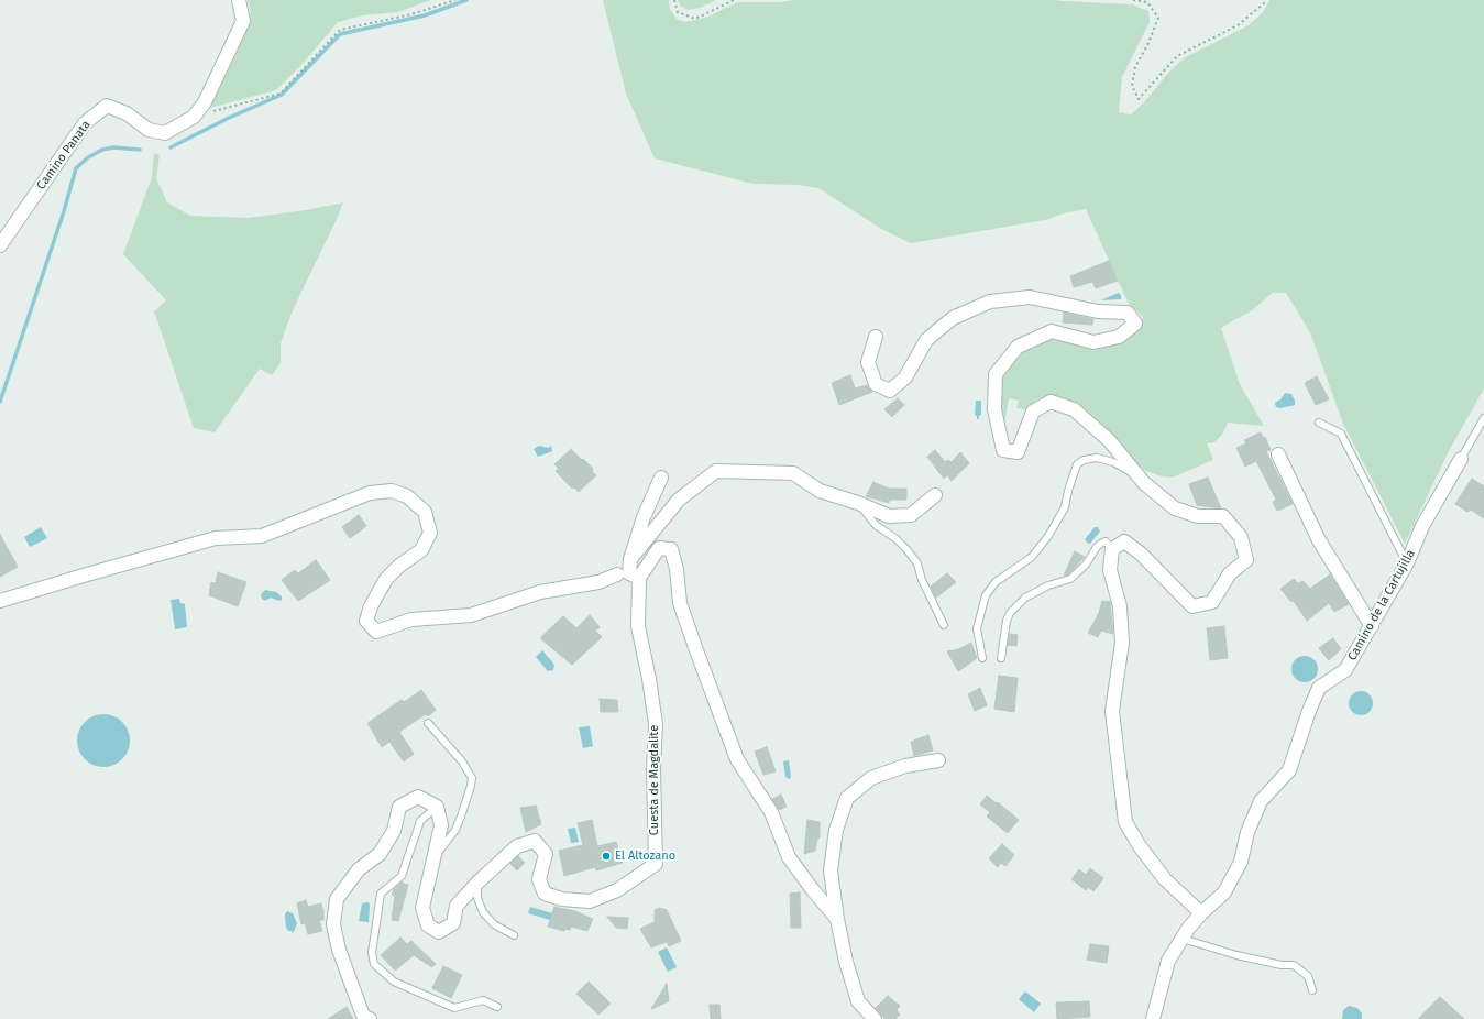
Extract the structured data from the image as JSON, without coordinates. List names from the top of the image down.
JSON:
{
  "streets": {
    "street": ["Camino Panata", "Camino de la Cartujilla", "Cuesta de Magdalite"]
  },
  "places": ["El Altozano"]
}
